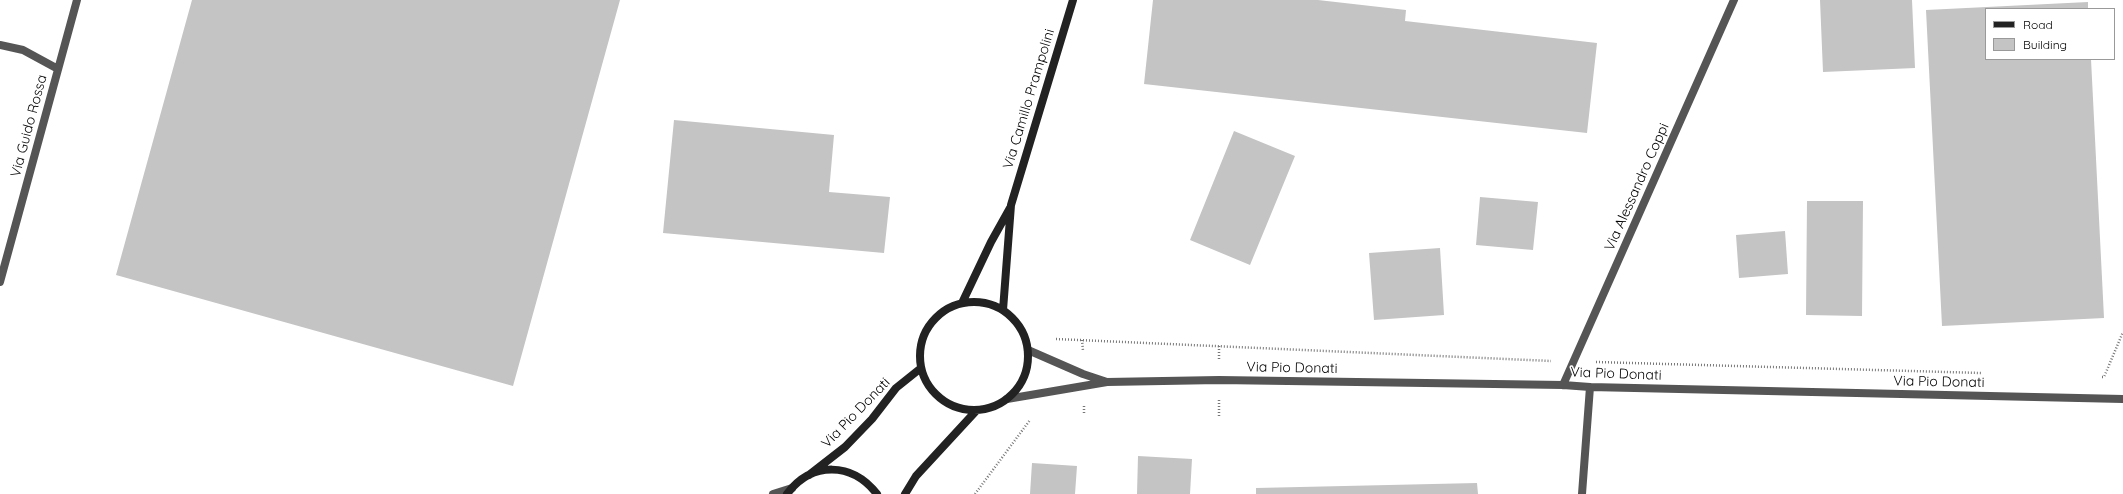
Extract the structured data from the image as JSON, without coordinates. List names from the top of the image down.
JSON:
{
  "streets": {
    "main road": ["Via Camillo Prampolini", "Via Pio Donati"],
    "street": ["Via Guido Rossa", "Via Alessandro Coppi"]
  },
  "crossings": [
    ["Via Camillo Prampolini", "Via Pio Donati"],
    ["Via Alessandro Coppi", "Via Pio Donati"]
  ],
  "legend": ["Road", "Building"]
}
